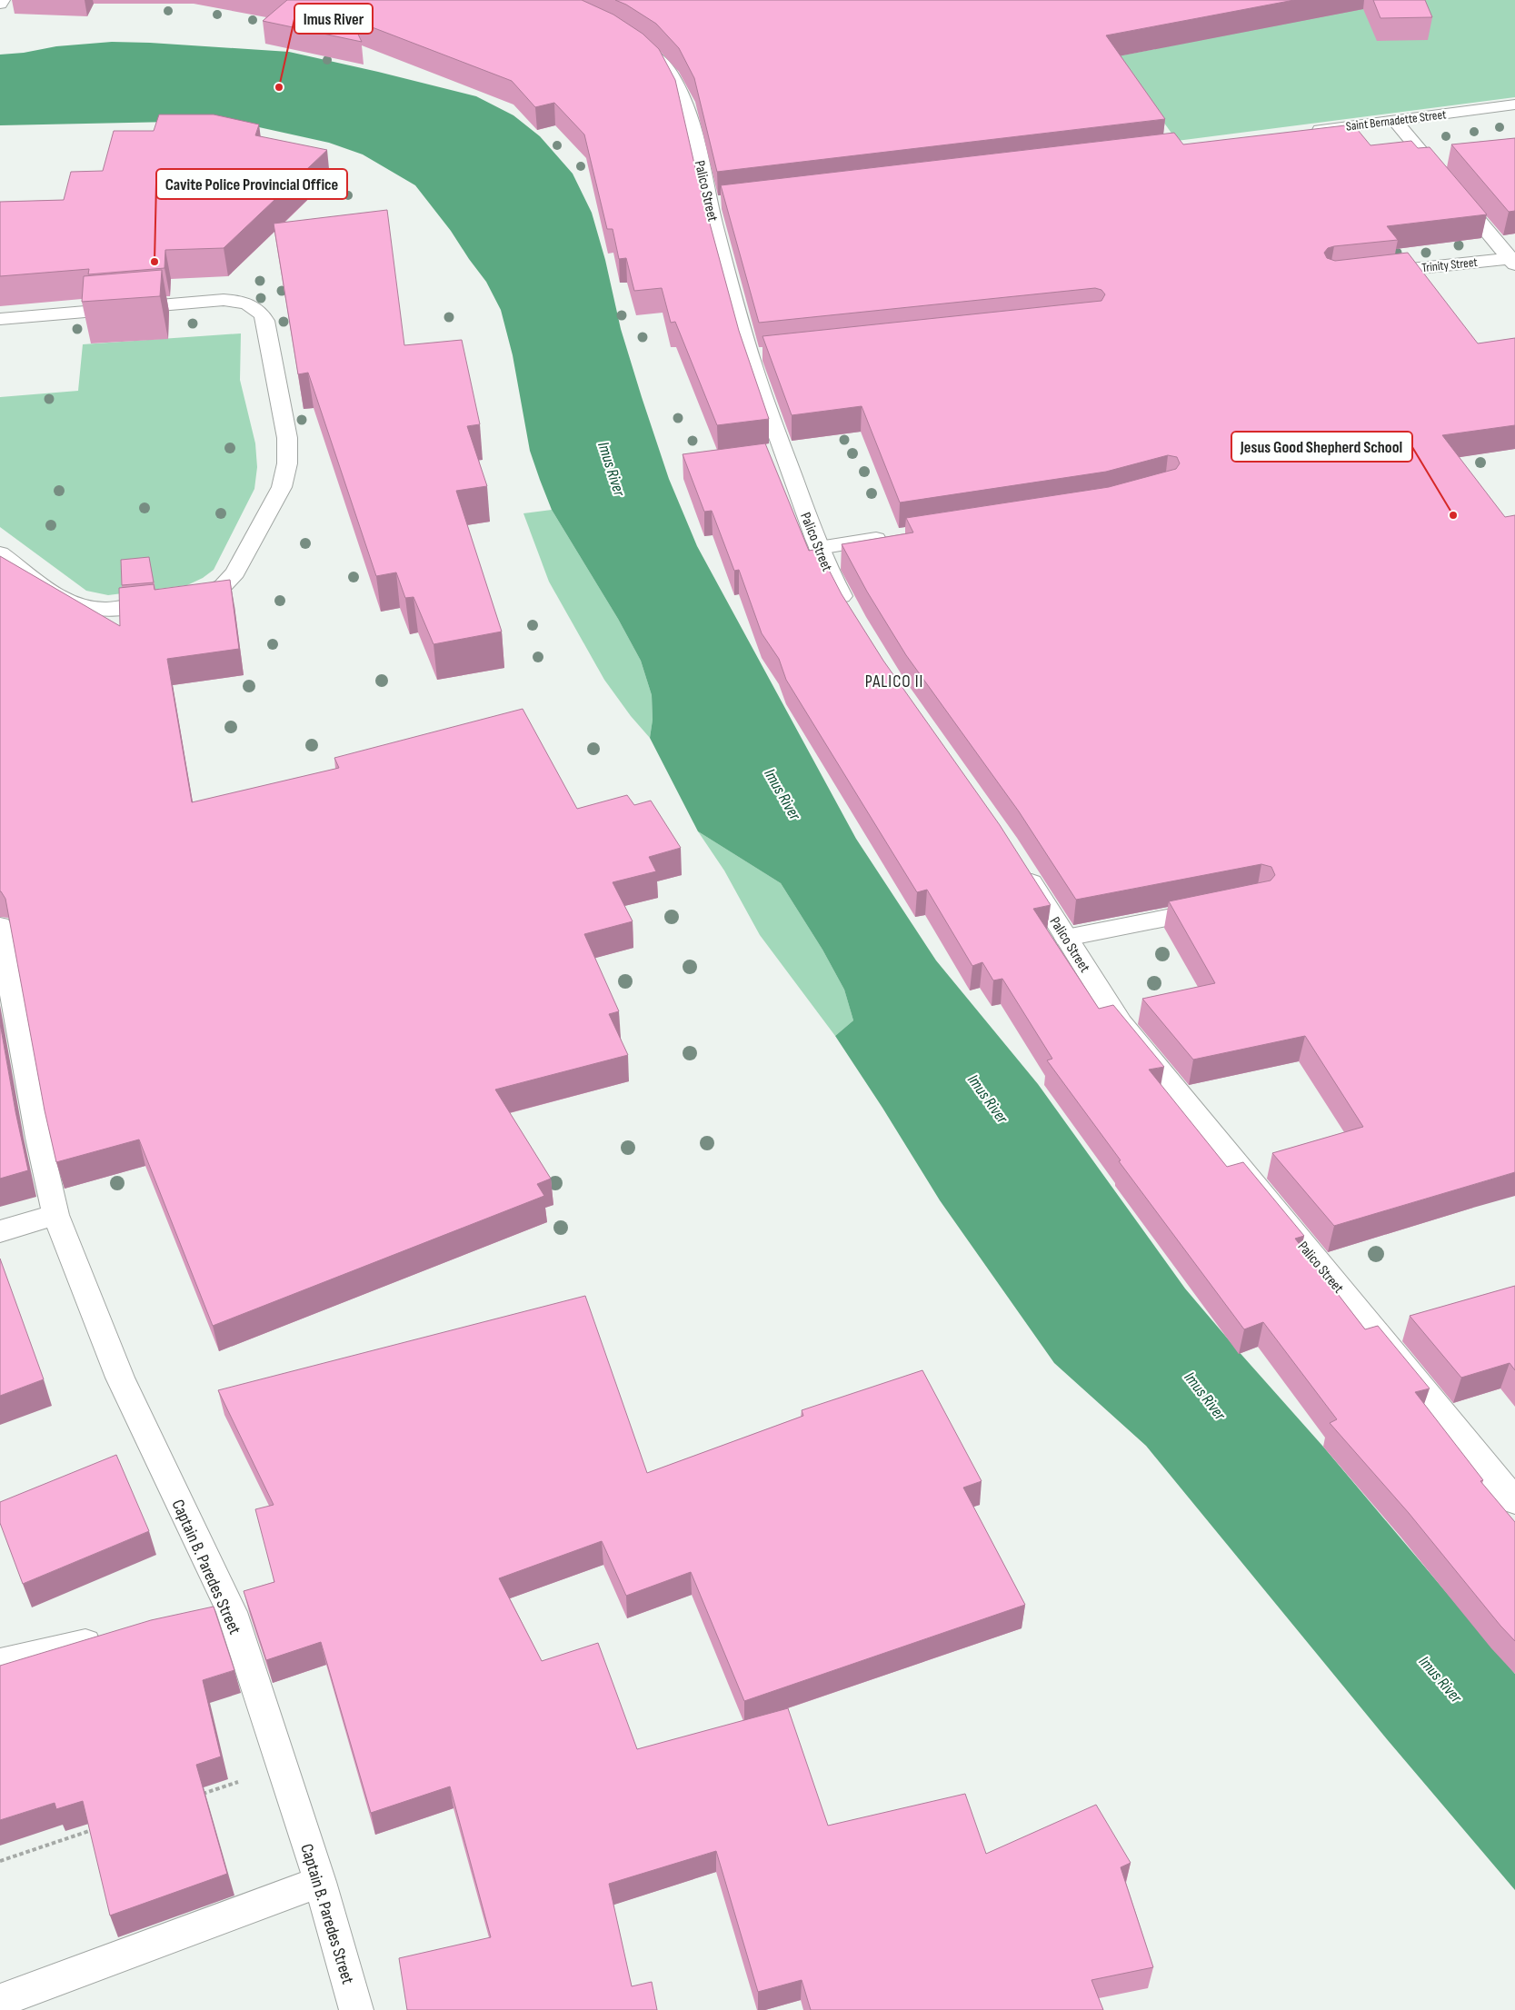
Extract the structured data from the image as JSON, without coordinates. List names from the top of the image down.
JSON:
{
  "streets": {
    "street": [
      "Saint Bernadette Street",
      "Palico Street",
      "Trinity Street",
      "Captain B. Paredes Street"
    ]
  },
  "districts": ["PALICO II"],
  "water": ["Imus River"],
  "places": ["Imus River", "Cavite Police Provincial Office", "Jesus Good Shepherd School"]
}
